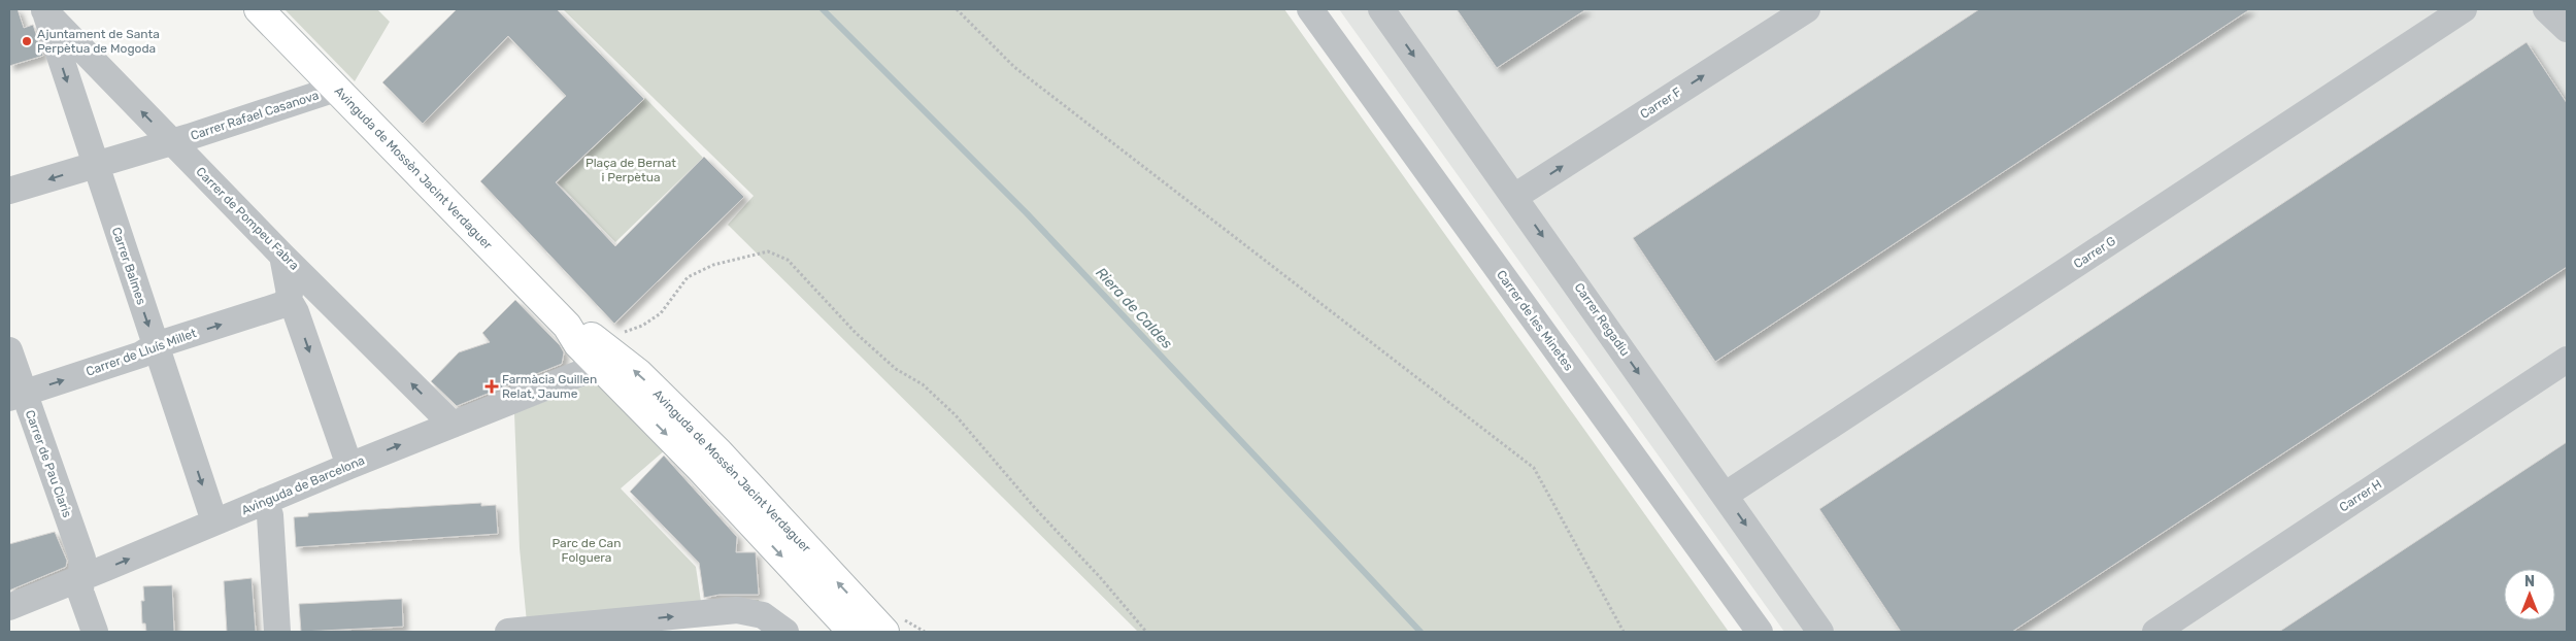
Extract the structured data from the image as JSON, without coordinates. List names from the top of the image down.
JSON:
{
  "streets": {
    "main road": ["Avinguda de Mossèn Jacint Verdaguer"],
    "street": [
      "Carrer F",
      "Carrer Rafael Casanova",
      "Carrer de Pompeu Fabra",
      "Carrer G",
      "Carrer Balmes",
      "Carrer Regadiu",
      "Carrer de les Minetes",
      "Carrer de Lluís Millet",
      "Carrer de Pau Claris",
      "Avinguda de Barcelona",
      "Carrer H"
    ]
  },
  "crossings": [
    ["Carrer F", "Carrer Regadiu"],
    ["Carrer Rafael Casanova", "Avinguda de Mossèn Jacint Verdaguer"],
    ["Carrer Rafael Casanova", "Carrer de Pompeu Fabra"],
    ["Carrer Rafael Casanova", "Carrer Balmes"],
    ["Avinguda de Mossèn Jacint Verdaguer", "Avinguda de Barcelona"],
    ["Carrer de Pompeu Fabra", "Carrer Balmes"],
    ["Carrer de Pompeu Fabra", "Avinguda de Barcelona"],
    ["Carrer G", "Carrer Regadiu"],
    ["Carrer Balmes", "Carrer de Lluís Millet"],
    ["Carrer Balmes", "Avinguda de Barcelona"],
    ["Carrer de Lluís Millet", "Carrer de Pau Claris"],
    ["Carrer de Pau Claris", "Avinguda de Barcelona"]
  ],
  "one_way": [
    "Carrer F",
    "Carrer Regadiu",
    "Carrer de Lluís Millet",
    "Avinguda de Barcelona"
  ],
  "water": ["Riera de Caldes"],
  "parks": ["Plaça de Bernat i Perpètua", "Parc de Can Folguera"],
  "places": {
    "other": ["Ajuntament de Santa Perpètua de Mogoda"],
    "health": ["Farmàcia Guillen Relat, Jaume"]
  },
  "north": "top"
}
